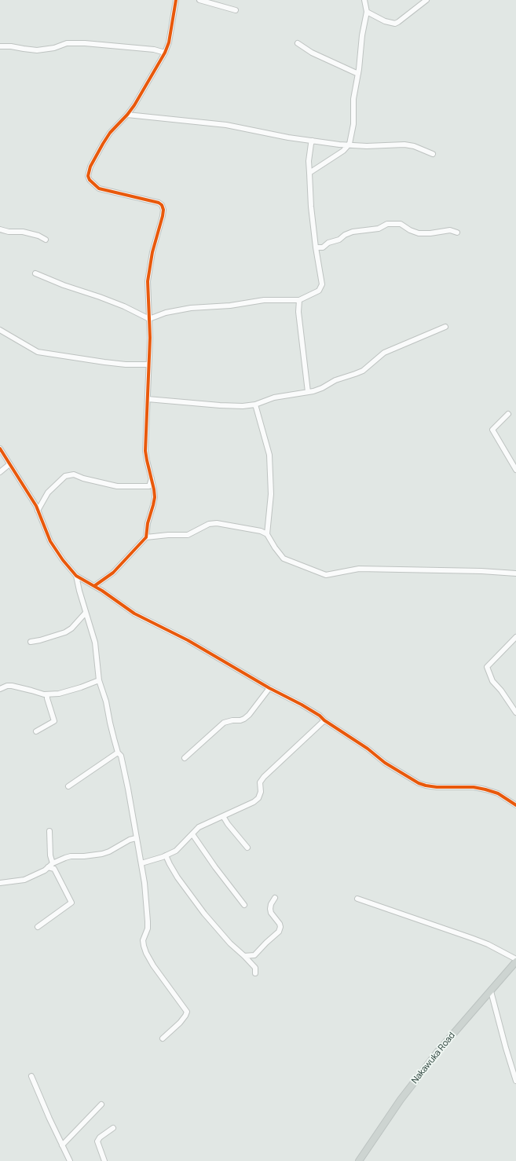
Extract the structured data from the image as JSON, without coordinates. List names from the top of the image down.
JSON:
{
  "streets": {
    "main road": ["Nakawuka Road"]
  }
}
